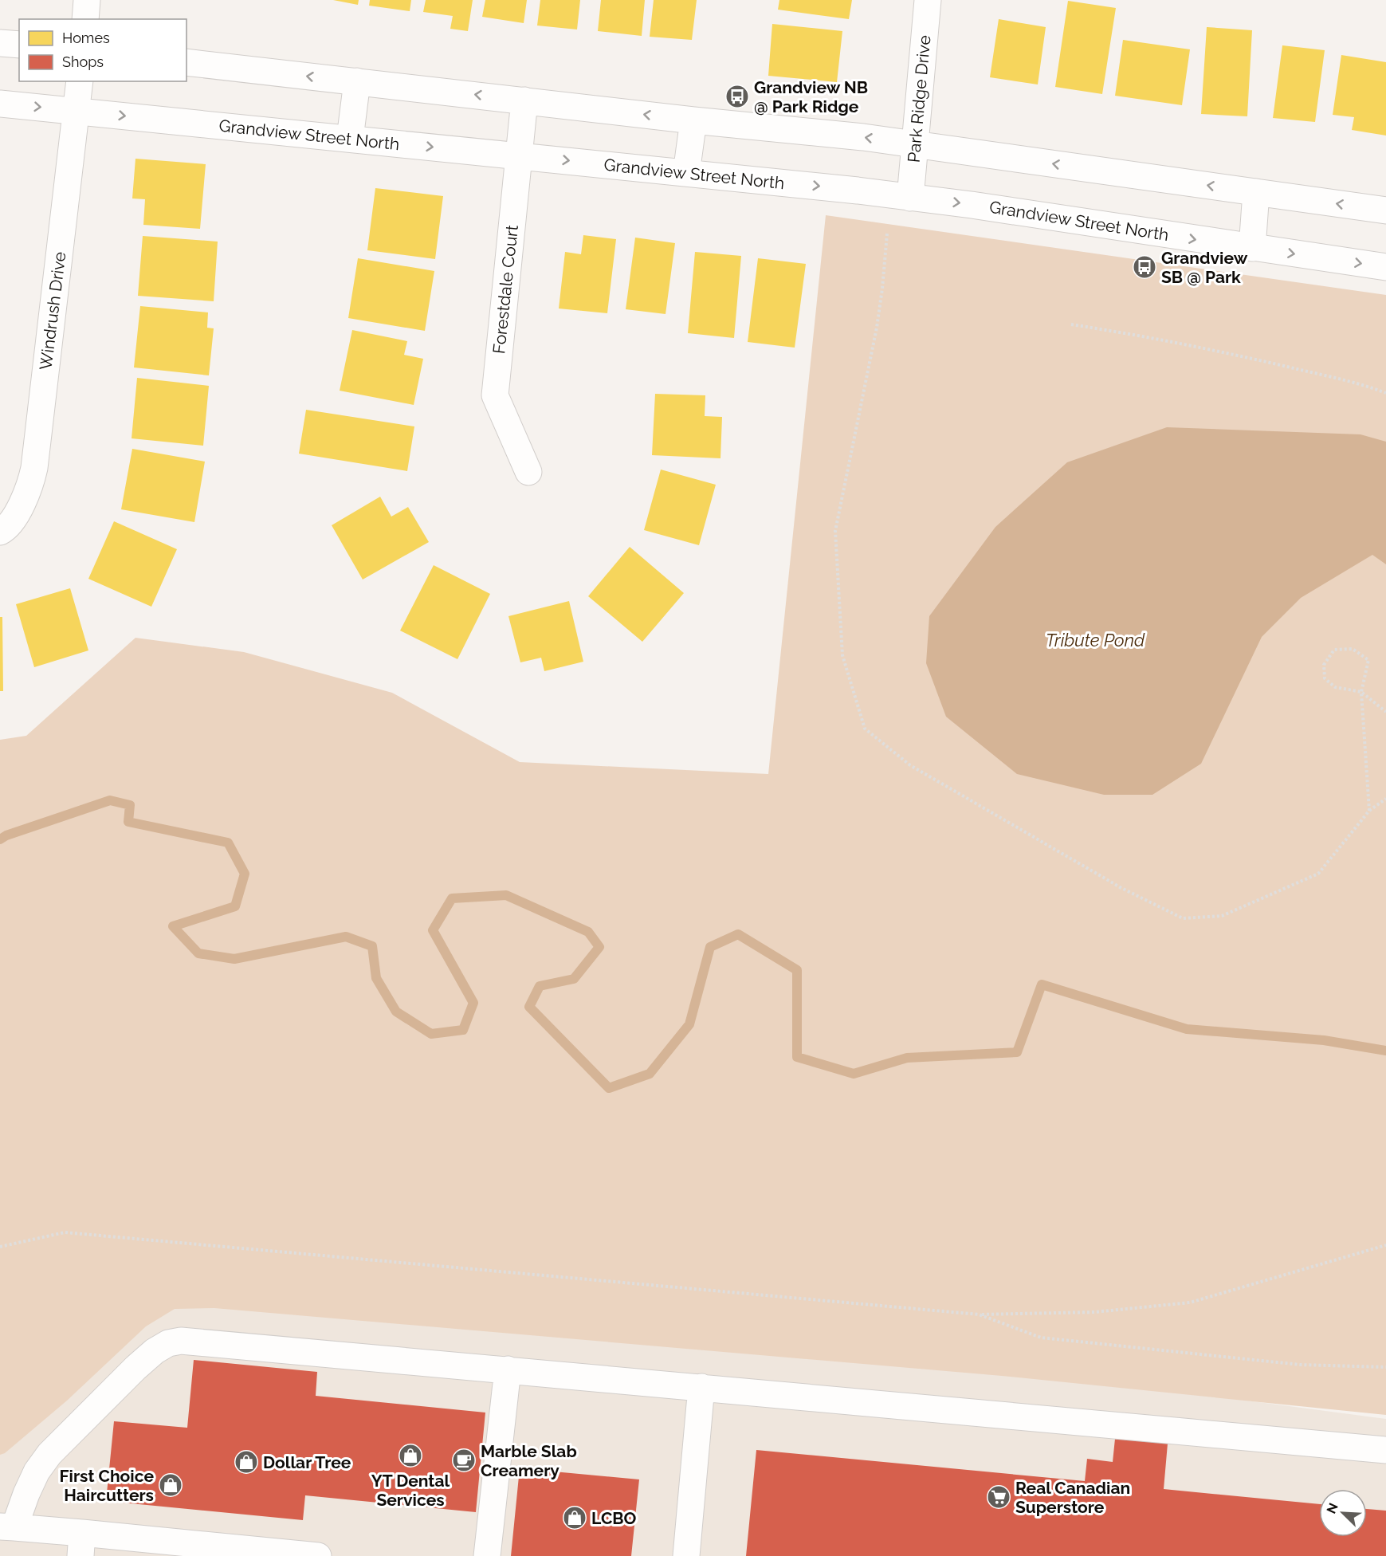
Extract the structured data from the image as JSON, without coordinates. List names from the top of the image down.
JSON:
{
  "streets": {
    "street": [
      "Park Ridge Drive",
      "Grandview Street North",
      "Forestdale Court",
      "Windrush Drive"
    ]
  },
  "crossings": [
    ["Park Ridge Drive", "Grandview Street North"],
    ["Grandview Street North", "Forestdale Court"],
    ["Grandview Street North", "Windrush Drive"]
  ],
  "water": ["Tribute Pond"],
  "places": {
    "bus stop": ["Grandview NB @ Park Ridge", "Grandview SB @ Park"],
    "shop": [
      "YT Dental Services",
      "Dollar Tree",
      "First Choice Haircutters",
      "LCBO"
    ],
    "cafe": ["Marble Slab Creamery"],
    "supermarket": ["Real Canadian Superstore"]
  },
  "legend": ["Homes", "Shops"],
  "north": "top left"
}
